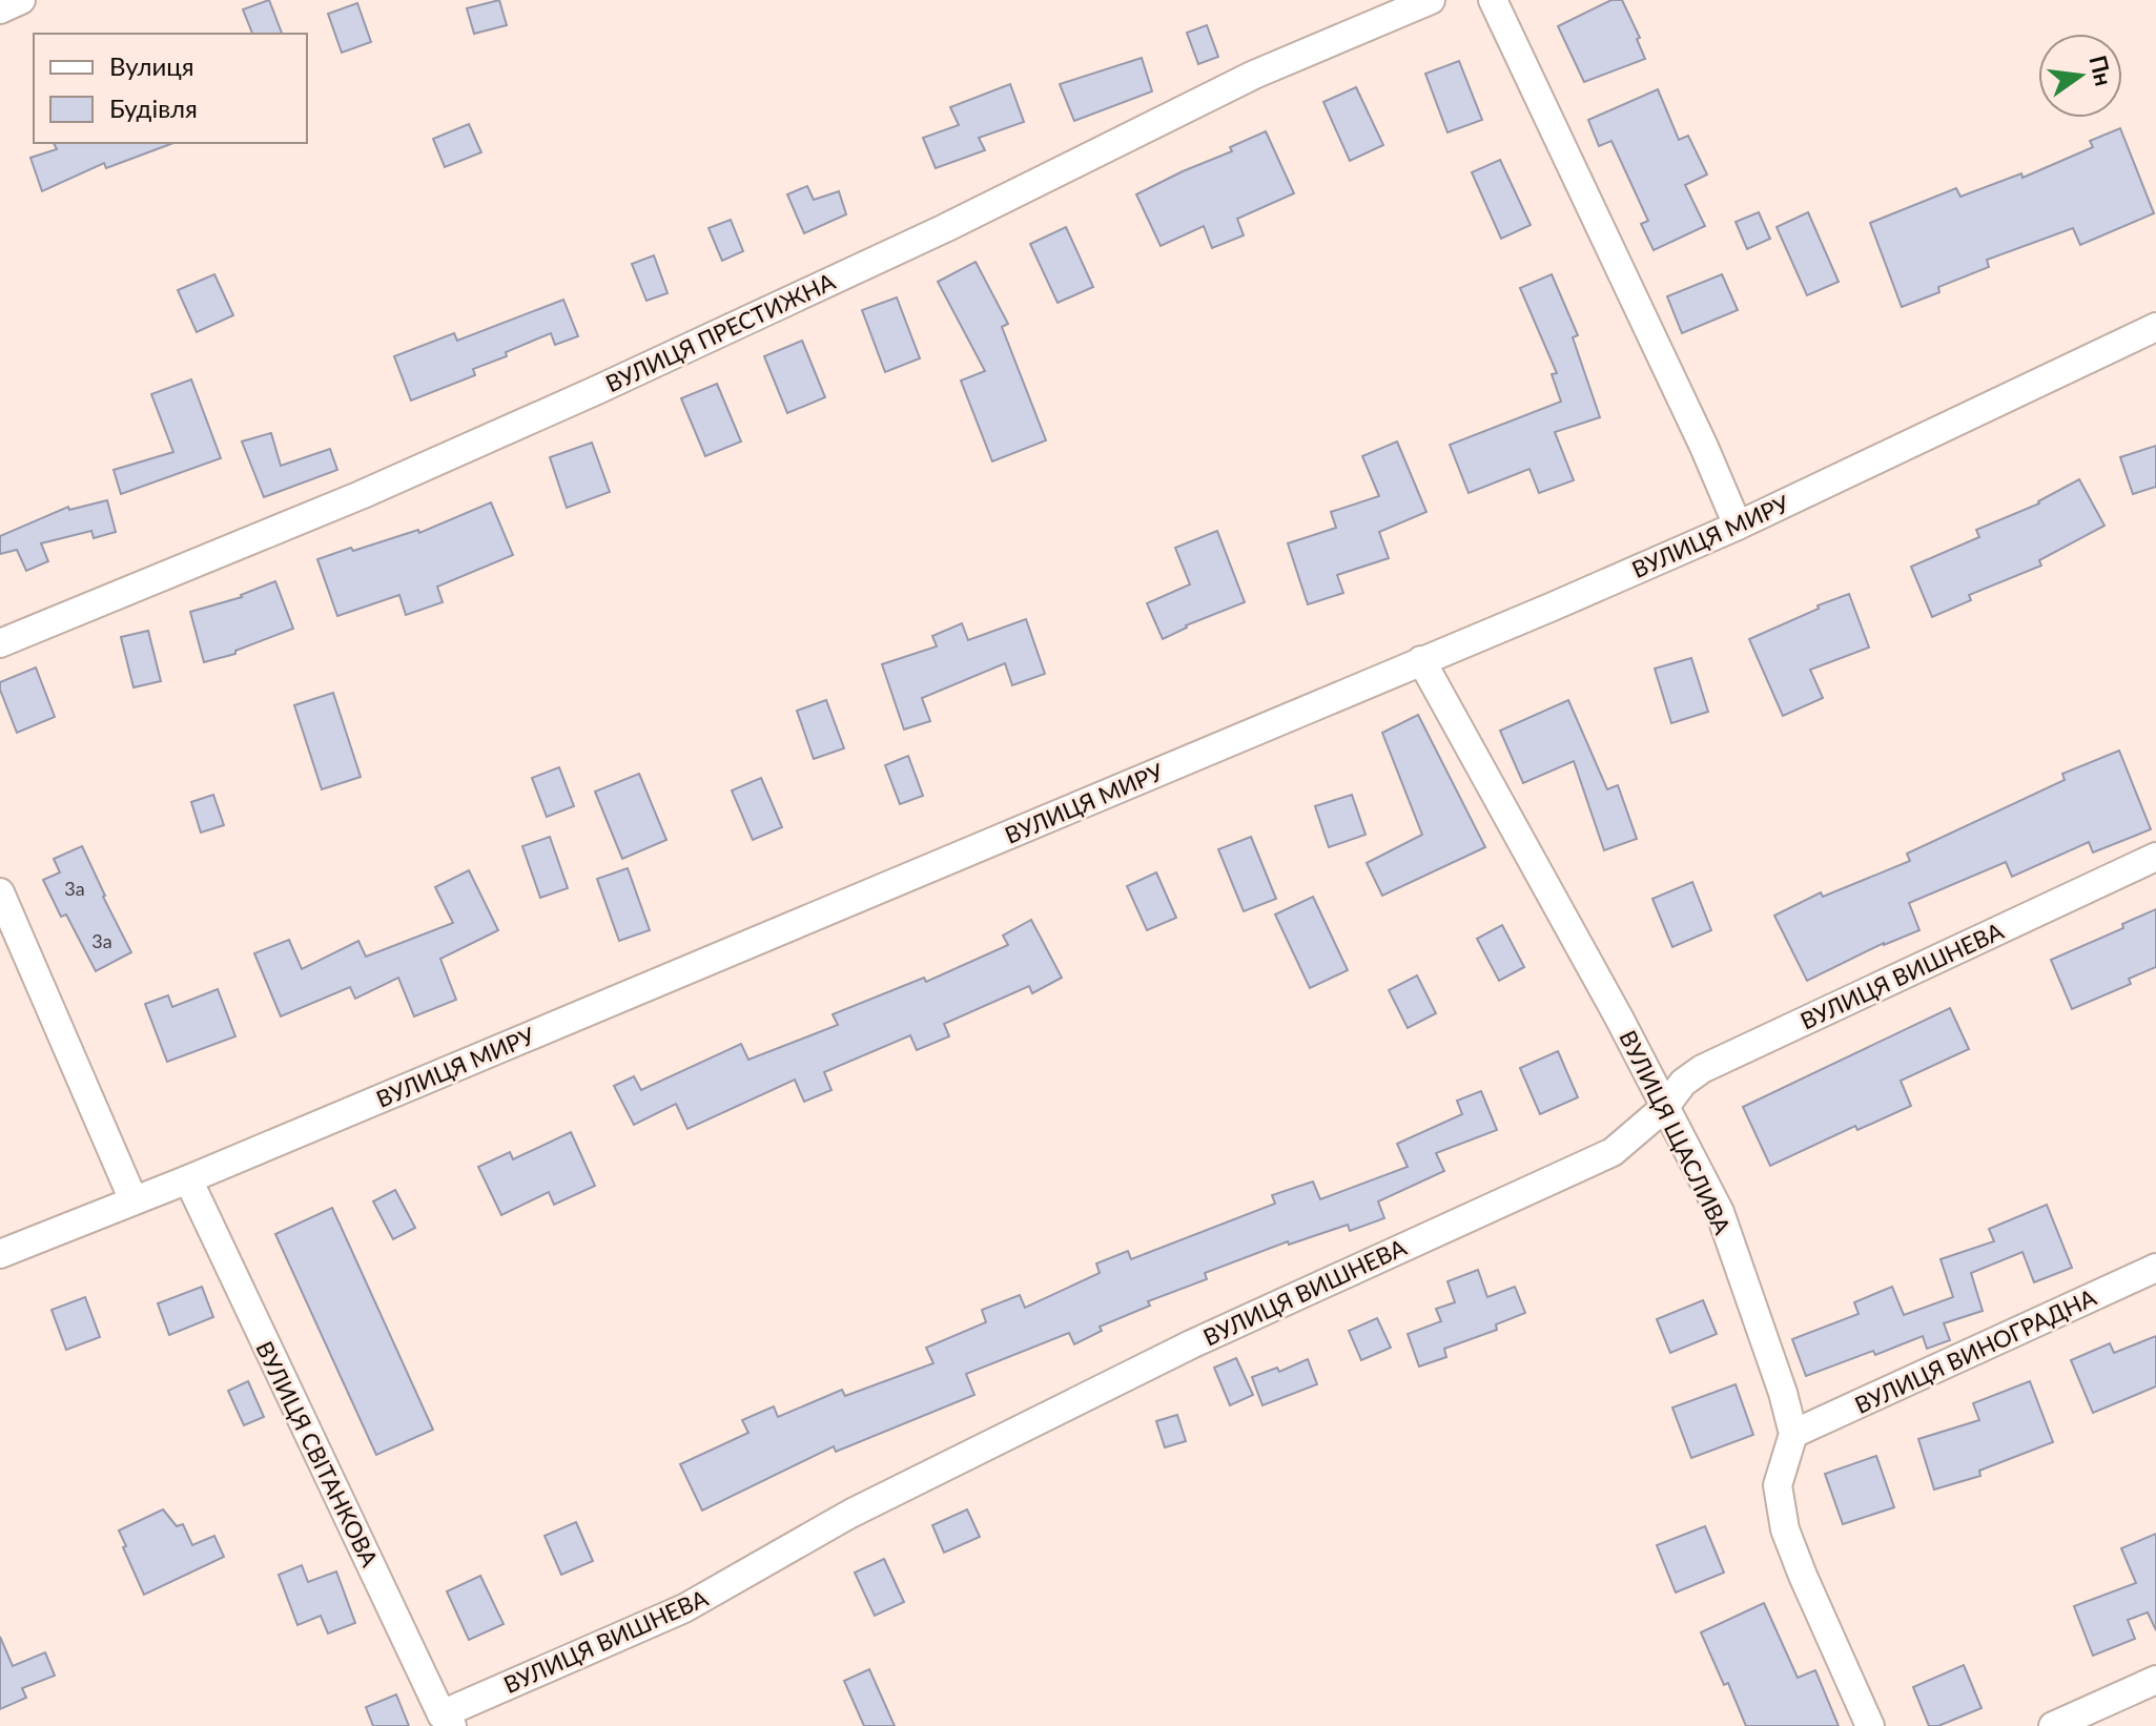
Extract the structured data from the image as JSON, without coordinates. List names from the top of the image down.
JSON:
{
  "streets": {
    "street": [
      "ВУЛИЦЯ ПРЕСТИЖНА",
      "ВУЛИЦЯ МИРУ",
      "ВУЛИЦЯ ВИШНЕВА",
      "ВУЛИЦЯ ЩАСЛИВА",
      "ВУЛИЦЯ ВИНОГРАДНА",
      "ВУЛИЦЯ СВІТАНКОВА"
    ]
  },
  "crossings": [
    ["ВУЛИЦЯ МИРУ", "ВУЛИЦЯ ЩАСЛИВА"],
    ["ВУЛИЦЯ МИРУ", "ВУЛИЦЯ СВІТАНКОВА"],
    ["ВУЛИЦЯ ВИШНЕВА", "ВУЛИЦЯ ЩАСЛИВА"],
    ["ВУЛИЦЯ ВИШНЕВА", "ВУЛИЦЯ СВІТАНКОВА"],
    ["ВУЛИЦЯ ЩАСЛИВА", "ВУЛИЦЯ ВИНОГРАДНА"]
  ],
  "house_numbers": ["3а", "3а"],
  "legend": ["Вулиця", "Будівля"],
  "north": "right"
}
